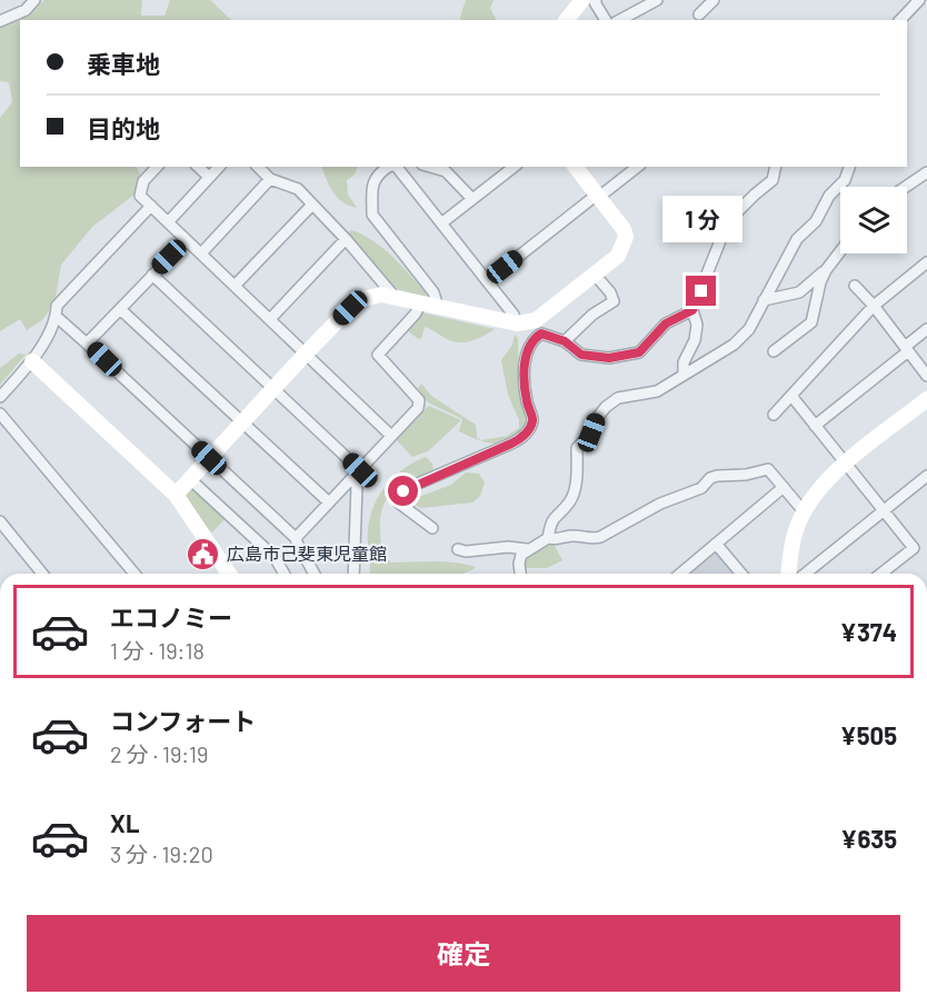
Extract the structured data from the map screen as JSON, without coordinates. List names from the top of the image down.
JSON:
{
  "places": {
    "public building": ["広島市己斐東児童館"]
  },
  "page": {
    "banner": ["乗車地", "目的地"],
    "bubble": "1 分",
    "list": [
      {
        "name": "エコノミー",
        "note": "1 分 · 19:18",
        "value": "¥374"
      },
      {
        "name": "コンフォート",
        "note": "2 分 · 19:19",
        "value": "¥505"
      },
      {
        "name": "XL",
        "note": "3 分 · 19:20",
        "value": "¥635"
      }
    ],
    "buttons": "確定"
  }
}
